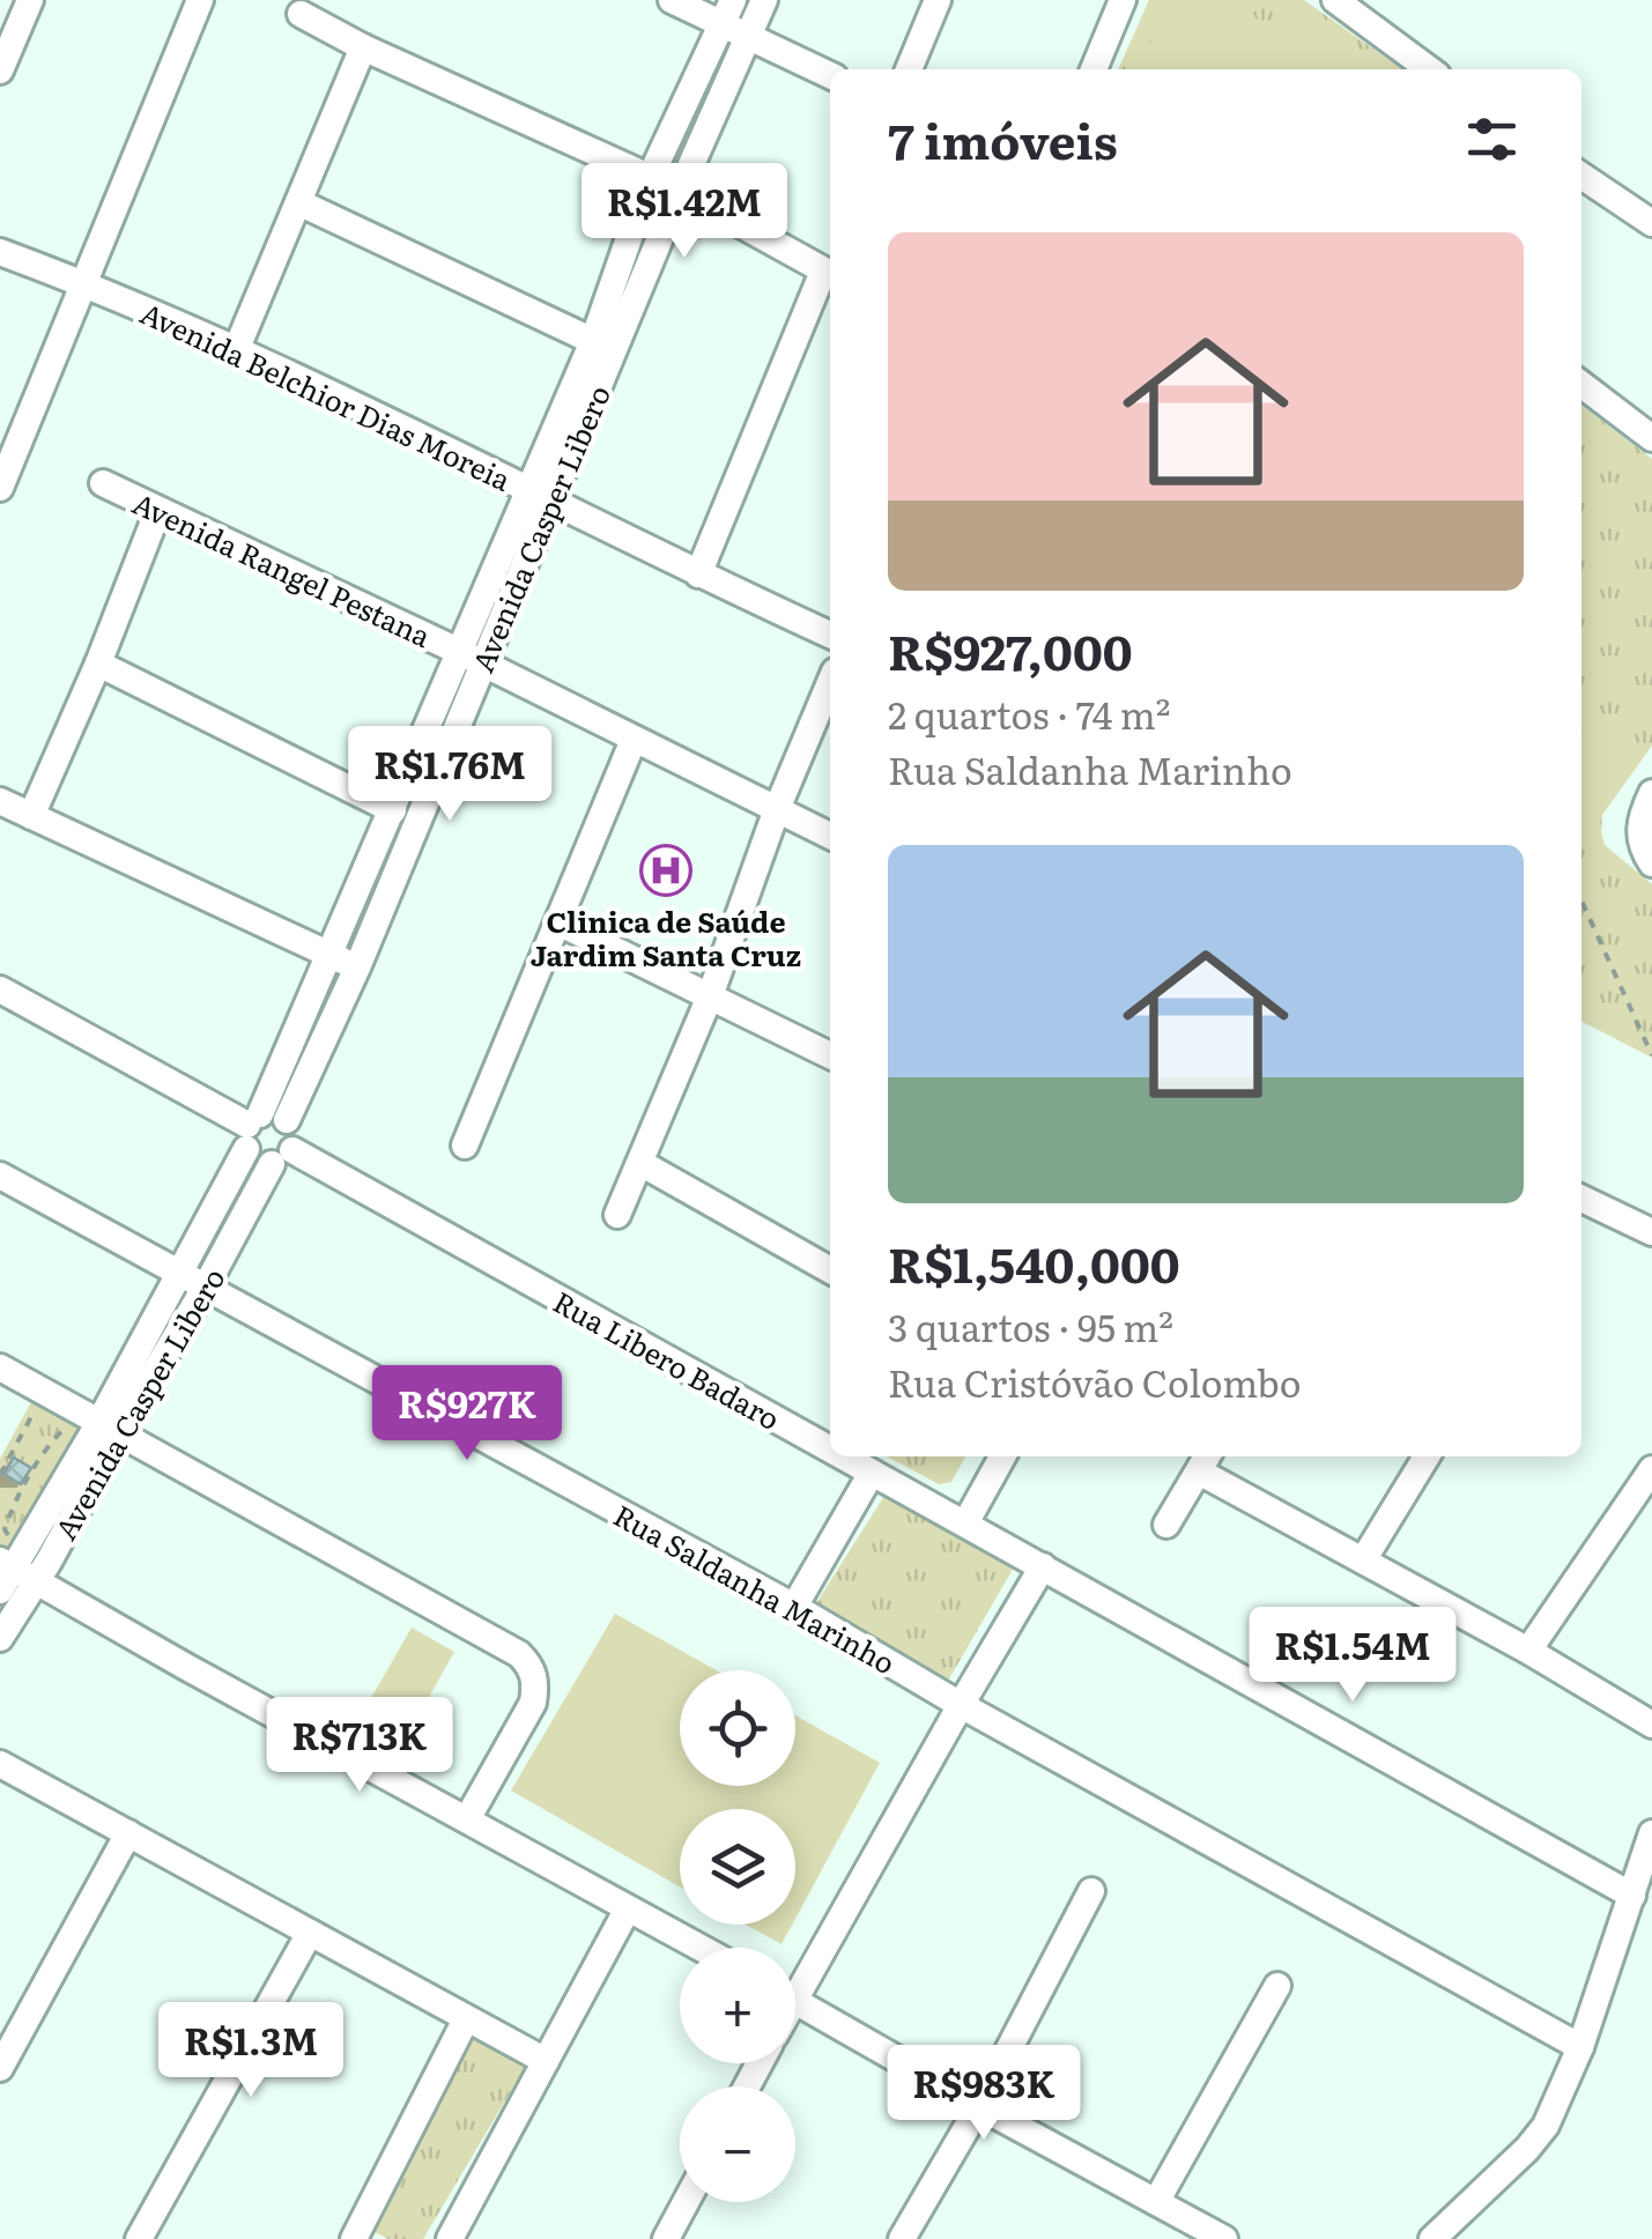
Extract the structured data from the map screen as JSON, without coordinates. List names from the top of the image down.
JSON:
{
  "streets": {
    "street": [
      "Avenida Belchior Dias Moreia",
      "Avenida Casper Libero",
      "Avenida Rangel Pestana",
      "Rua Libero Badaro",
      "Rua Saldanha Marinho"
    ]
  },
  "crossings": [
    ["Avenida Belchior Dias Moreia", "Avenida Casper Libero"],
    ["Avenida Casper Libero", "Avenida Rangel Pestana"],
    ["Avenida Casper Libero", "Rua Libero Badaro"],
    ["Avenida Casper Libero", "Rua Saldanha Marinho"]
  ],
  "places": {
    "hospital": ["Clinica de Saúde Jardim Santa Cruz"]
  },
  "page": {
    "heading": "7 imóveis",
    "price": [
      "R$1.42M",
      "R$1.76M",
      "R$927K",
      "R$1.54M",
      "R$713K",
      "R$1.3M",
      "R$983K"
    ],
    "list": [
      {
        "name": "R$927,000",
        "note": "2 quartos · 74 m² · Rua Saldanha Marinho"
      },
      {
        "name": "R$1,540,000",
        "note": "3 quartos · 95 m² · Rua Cristóvão Colombo"
      }
    ],
    "map_buttons": ["+", "−"]
  }
}
